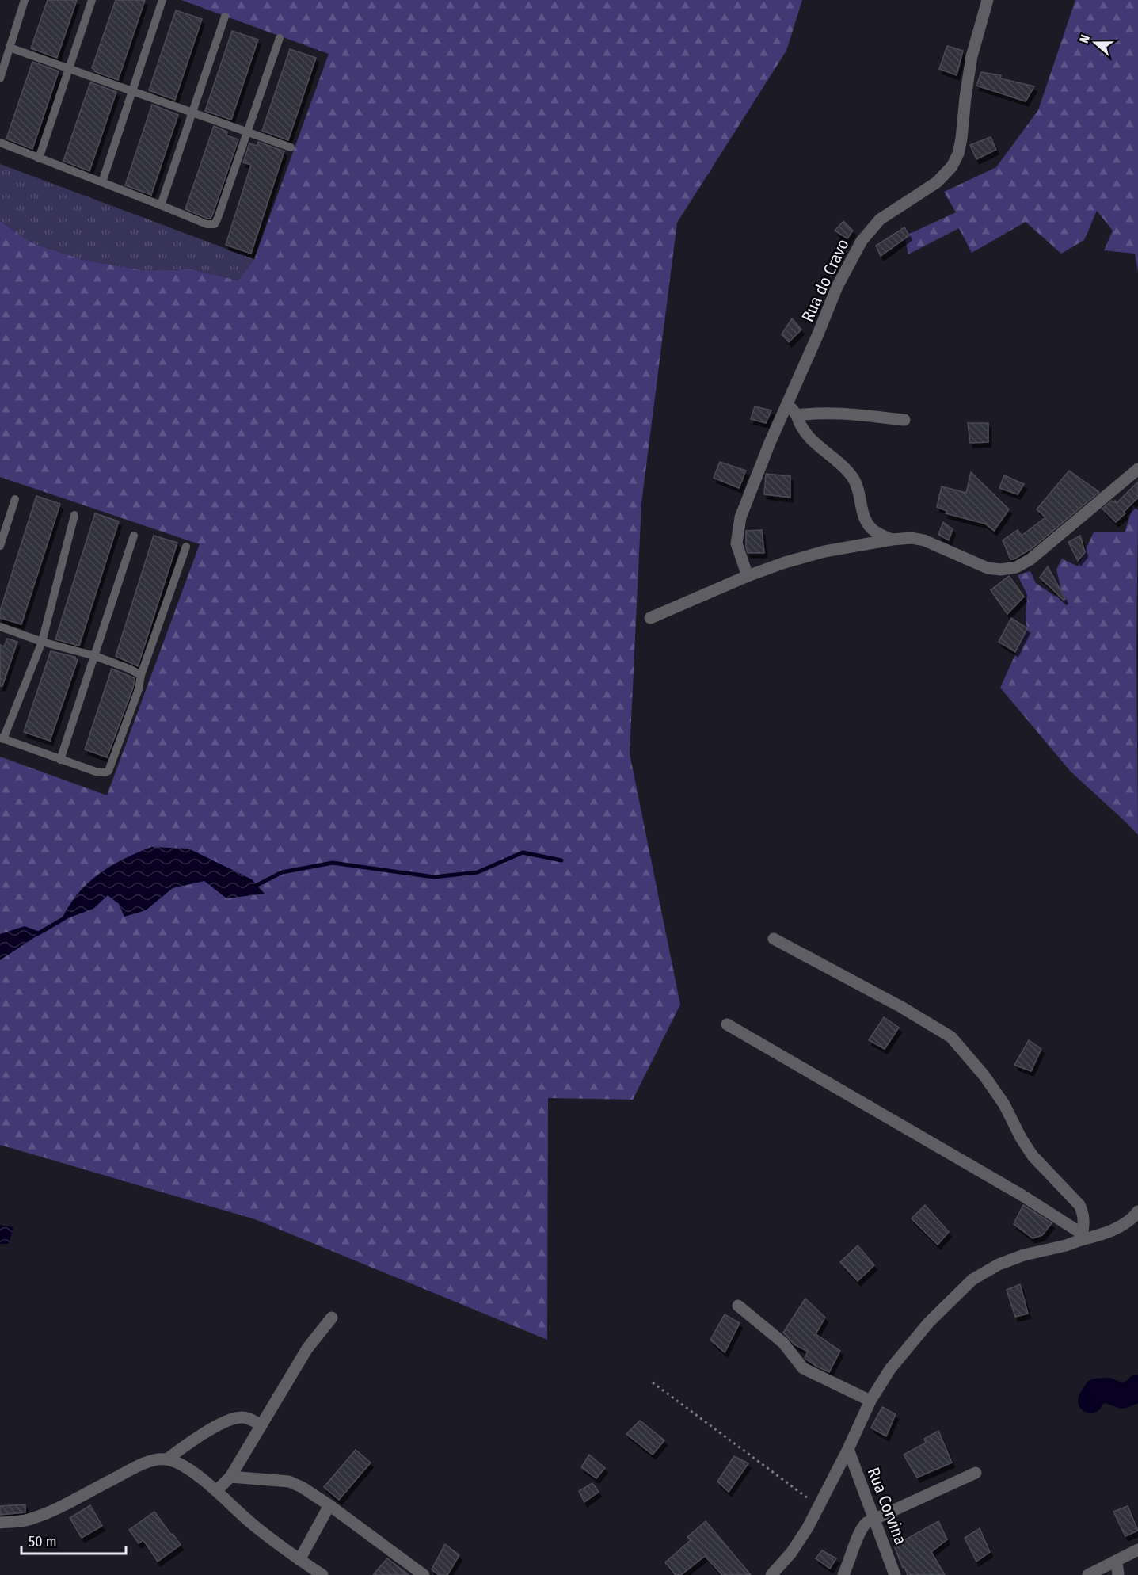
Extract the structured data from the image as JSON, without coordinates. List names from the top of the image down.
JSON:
{
  "streets": {
    "street": ["Rua do Cravo", "Rua Corvina"]
  },
  "scale_bar": "50 m",
  "north": "left"
}
